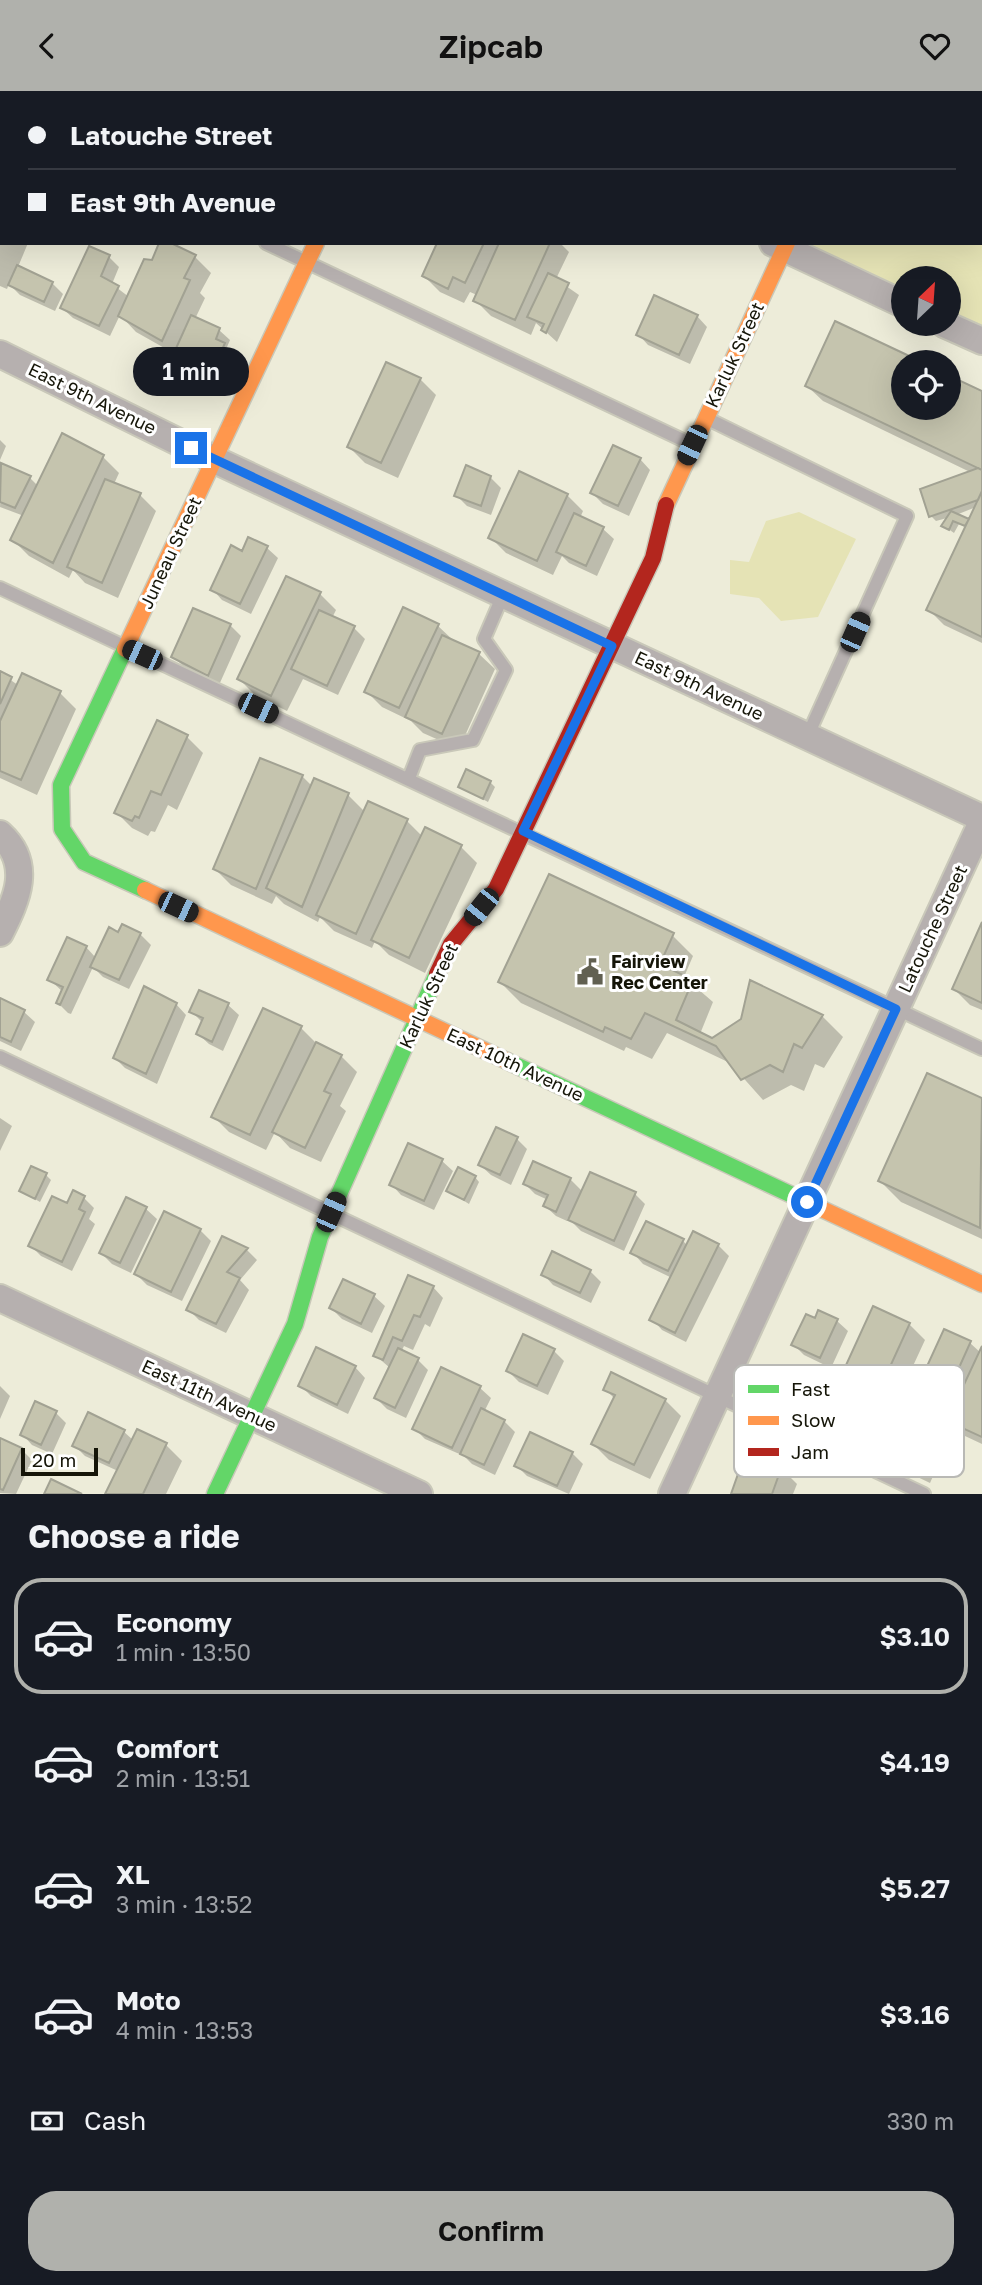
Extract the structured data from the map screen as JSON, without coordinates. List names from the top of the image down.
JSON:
{
  "streets": {
    "street": [
      "Karluk Street",
      "East 9th Avenue",
      "Juneau Street",
      "Latouche Street",
      "East 10th Avenue",
      "East 11th Avenue"
    ]
  },
  "crossings": [
    ["Karluk Street", "East 9th Avenue"],
    ["Karluk Street", "East 10th Avenue"],
    ["Karluk Street", "East 11th Avenue"],
    ["East 9th Avenue", "Juneau Street"],
    ["East 9th Avenue", "Latouche Street"],
    ["Juneau Street", "East 10th Avenue"],
    ["Latouche Street", "East 10th Avenue"]
  ],
  "places": {
    "public building": ["Fairview Rec Center"]
  },
  "legend": ["Fast", "Slow", "Jam"],
  "scale_bar": "20 m",
  "north": "top right",
  "page": {
    "header": "Zipcab",
    "banner": ["Latouche Street", "East 9th Avenue"],
    "bubble": "1 min",
    "scale": "20 m",
    "heading": "Choose a ride",
    "list": [
      {
        "name": "Economy",
        "note": "1 min · 13:50",
        "value": "$3.10"
      },
      {
        "name": "Comfort",
        "note": "2 min · 13:51",
        "value": "$4.19"
      },
      {
        "name": "XL",
        "note": "3 min · 13:52",
        "value": "$5.27"
      },
      {
        "name": "Moto",
        "note": "4 min · 13:53",
        "value": "$3.16"
      }
    ],
    "pay": ["Cash", "330 m"],
    "buttons": "Confirm"
  }
}
